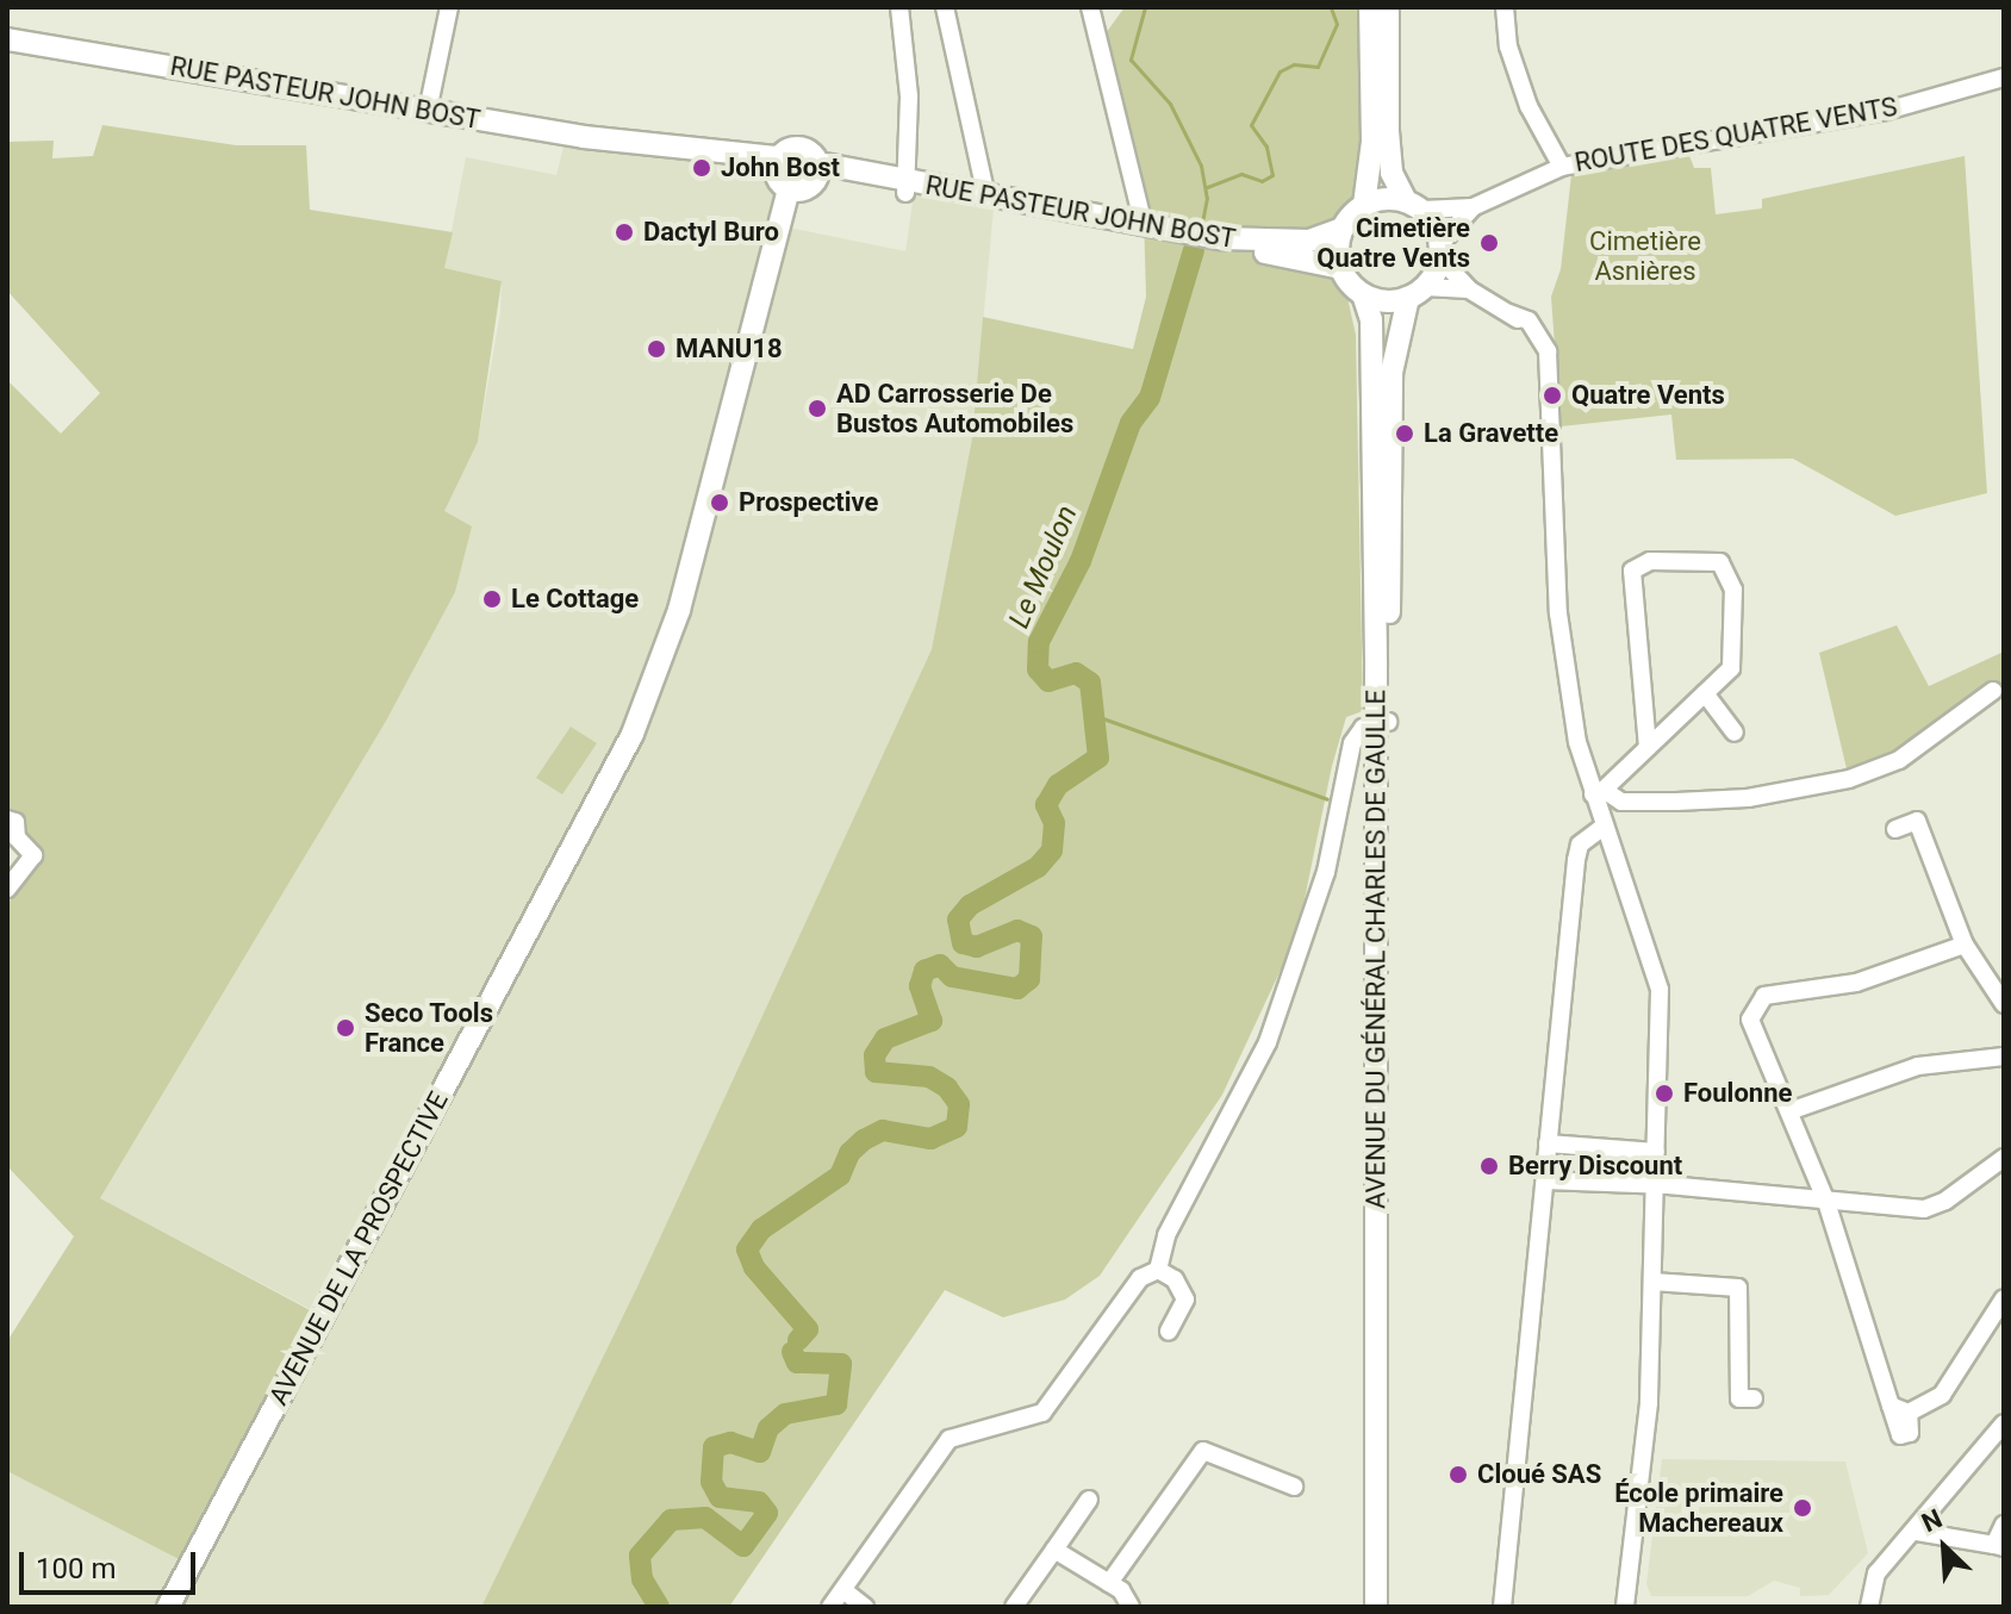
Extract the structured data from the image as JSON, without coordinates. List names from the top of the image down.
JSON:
{
  "streets": {
    "main road": ["RUE PASTEUR JOHN BOST", "AVENUE DU GÉNÉRAL CHARLES DE GAULLE", "AVENUE DE LA PROSPECTIVE"],
    "street": ["ROUTE DES QUATRE VENTS"]
  },
  "crossings": [
    ["RUE PASTEUR JOHN BOST", "AVENUE DU GÉNÉRAL CHARLES DE GAULLE"],
    ["RUE PASTEUR JOHN BOST", "AVENUE DE LA PROSPECTIVE"]
  ],
  "water": ["Le Moulon"],
  "parks": ["Cimetière Asnières"],
  "places": [
    "John Bost",
    "Dactyl Buro",
    "Cimetière Quatre Vents",
    "MANU18",
    "Quatre Vents",
    "AD Carrosserie De Bustos Automobiles",
    "La Gravette",
    "Prospective",
    "Le Cottage",
    "Seco Tools France",
    "Foulonne",
    "Berry Discount",
    "Cloué SAS",
    "École primaire Machereaux"
  ],
  "scale_bar": "100 m",
  "north": "top left"
}
